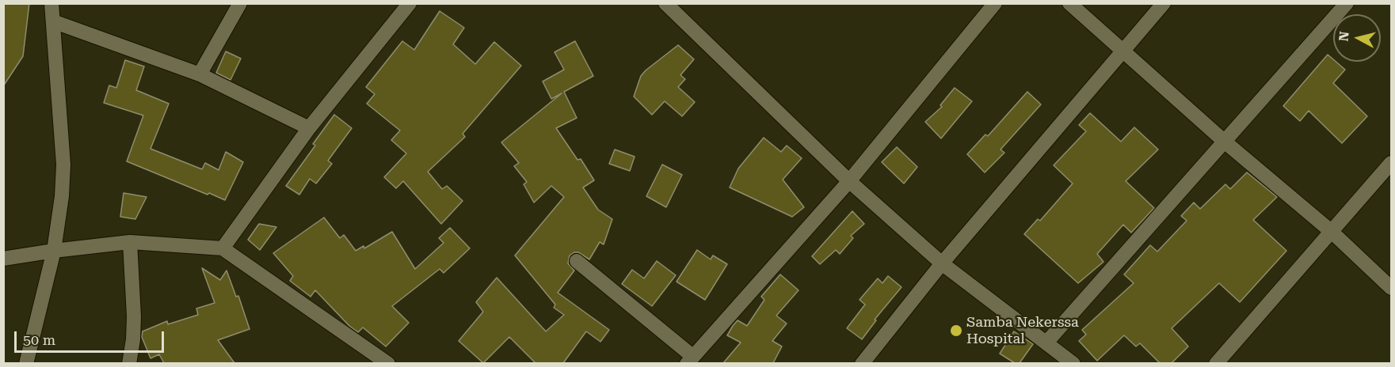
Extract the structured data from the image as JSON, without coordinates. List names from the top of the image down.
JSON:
{
  "places": ["Samba Nekerssa Hospital"],
  "scale_bar": "50 m",
  "north": "left"
}
